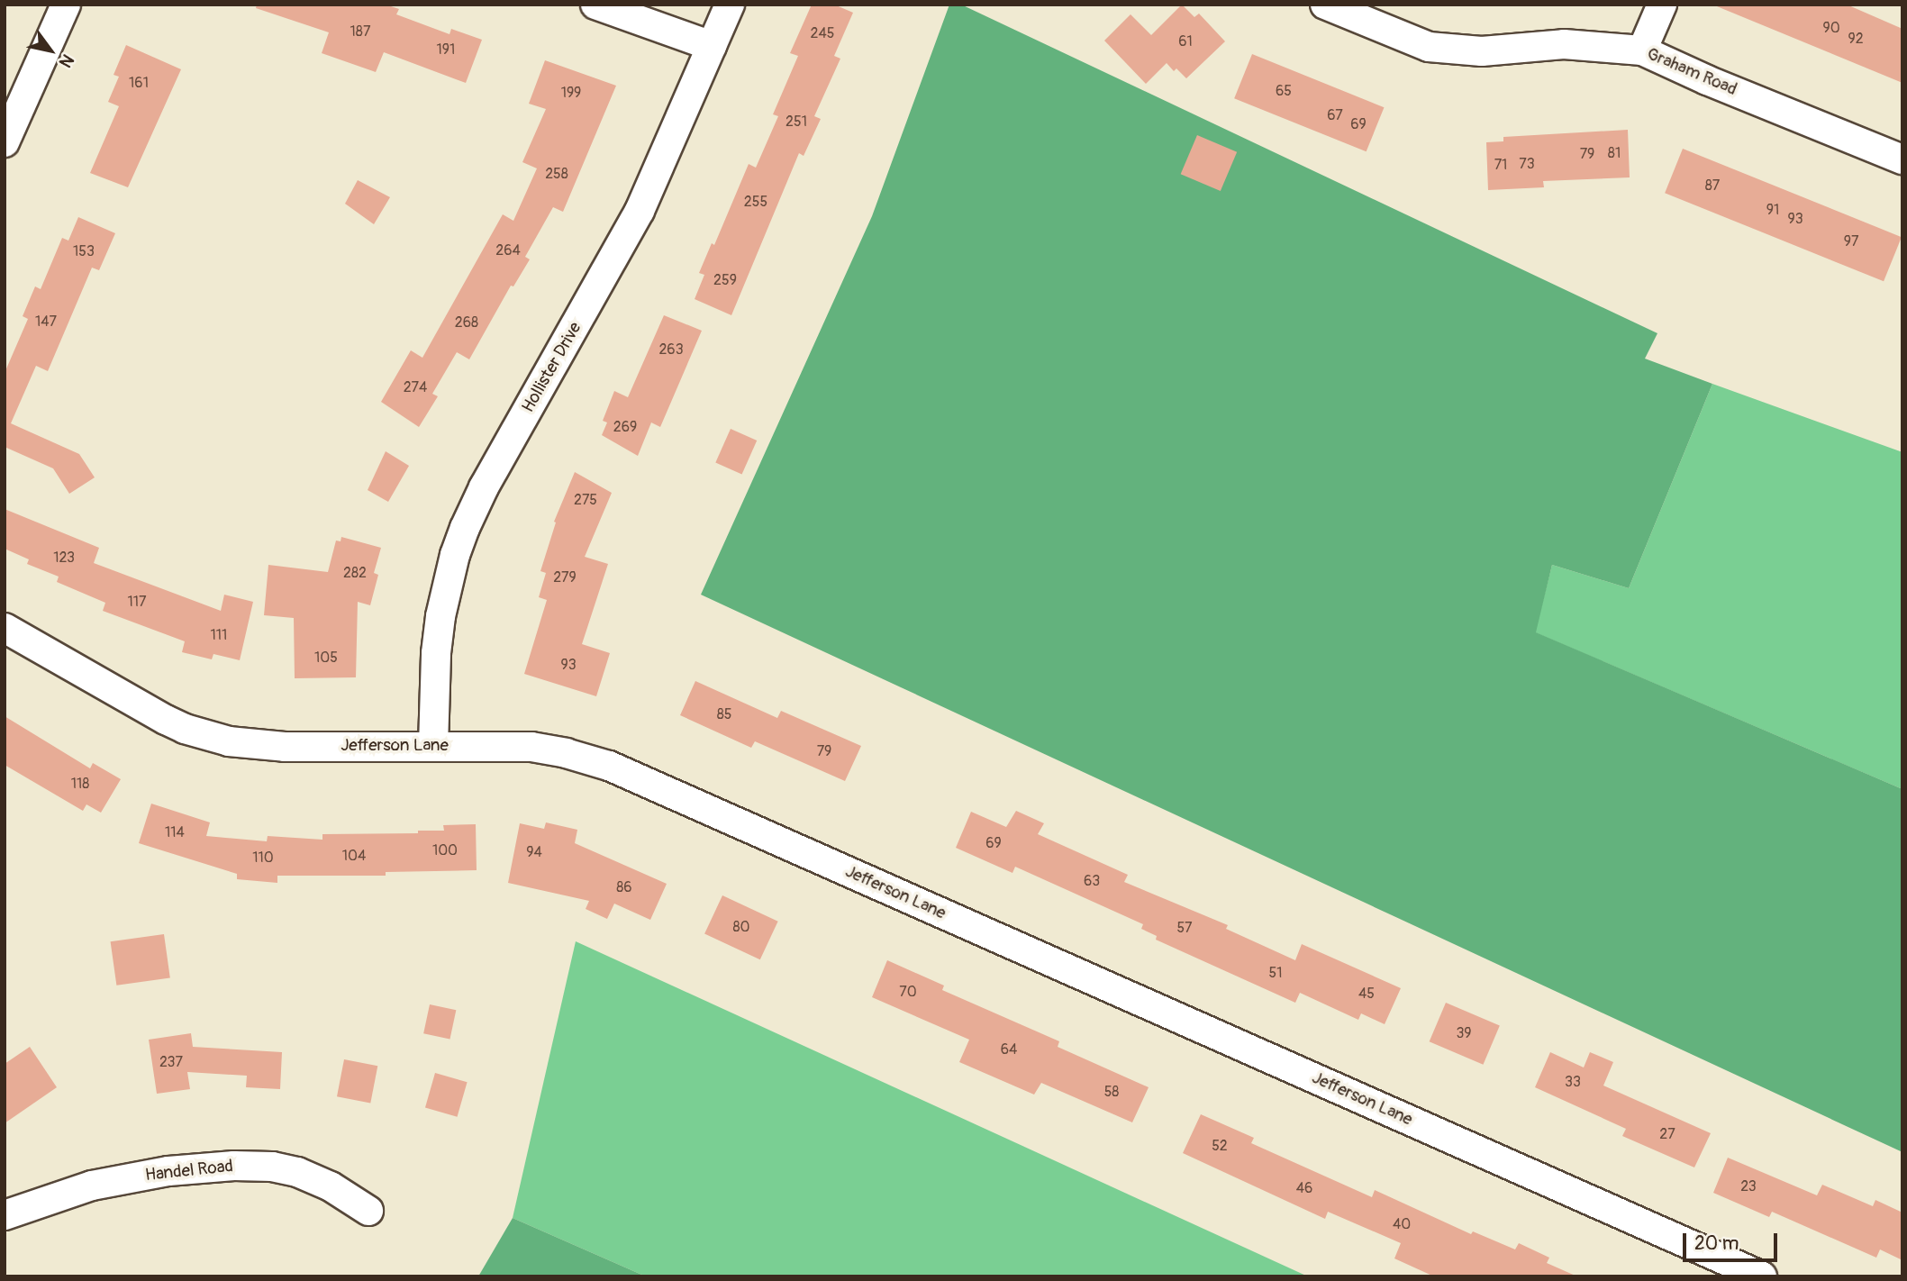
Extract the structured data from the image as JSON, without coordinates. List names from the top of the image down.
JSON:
{
  "streets": {
    "street": [
      "Graham Road",
      "Hollister Drive",
      "Jefferson Lane",
      "Handel Road"
    ]
  },
  "crossings": [
    ["Hollister Drive", "Jefferson Lane"]
  ],
  "house_numbers": [
    "90",
    "187",
    "245",
    "92",
    "61",
    "191",
    "161",
    "65",
    "199",
    "67",
    "251",
    "69",
    "81",
    "79",
    "73",
    "71",
    "258",
    "87",
    "255",
    "91",
    "93",
    "97",
    "264",
    "153",
    "259",
    "147",
    "268",
    "263",
    "274",
    "269",
    "275",
    "123",
    "282",
    "279",
    "117",
    "111",
    "105",
    "93",
    "85",
    "79",
    "118",
    "114",
    "69",
    "100",
    "94",
    "104",
    "110",
    "63",
    "86",
    "80",
    "57",
    "51",
    "70",
    "45",
    "39",
    "64",
    "237",
    "33",
    "58",
    "27",
    "52",
    "23",
    "46",
    "40"
  ],
  "scale_bar": "20 m",
  "north": "bottom right"
}
